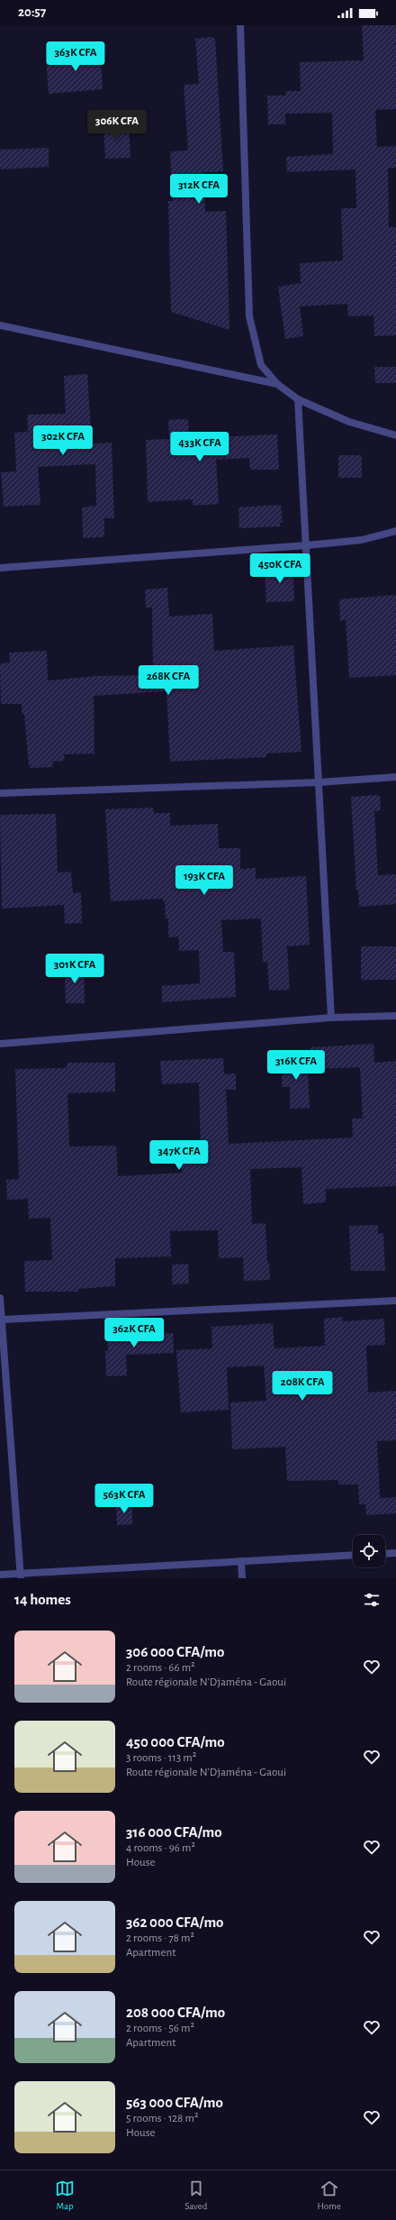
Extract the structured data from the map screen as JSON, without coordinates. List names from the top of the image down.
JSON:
{
  "page": {
    "status": "20:57",
    "price": [
      "363K CFA",
      "306K CFA",
      "312K CFA",
      "302K CFA",
      "433K CFA",
      "450K CFA",
      "268K CFA",
      "193K CFA",
      "301K CFA",
      "316K CFA",
      "347K CFA",
      "362K CFA",
      "208K CFA",
      "563K CFA"
    ],
    "heading": "14 homes",
    "list": [
      {
        "name": "306 000 CFA/mo",
        "note": "2 rooms · 66 m² · Route régionale N'Djaména - Gaoui"
      },
      {
        "name": "450 000 CFA/mo",
        "note": "3 rooms · 113 m² · Route régionale N'Djaména - Gaoui"
      },
      {
        "name": "316 000 CFA/mo",
        "note": "4 rooms · 96 m² · House"
      },
      {
        "name": "362 000 CFA/mo",
        "note": "2 rooms · 78 m² · Apartment"
      },
      {
        "name": "208 000 CFA/mo",
        "note": "2 rooms · 56 m² · Apartment"
      },
      {
        "name": "563 000 CFA/mo",
        "note": "5 rooms · 128 m² · House"
      }
    ],
    "tabs": ["Map", "Saved", "Home"]
  }
}
